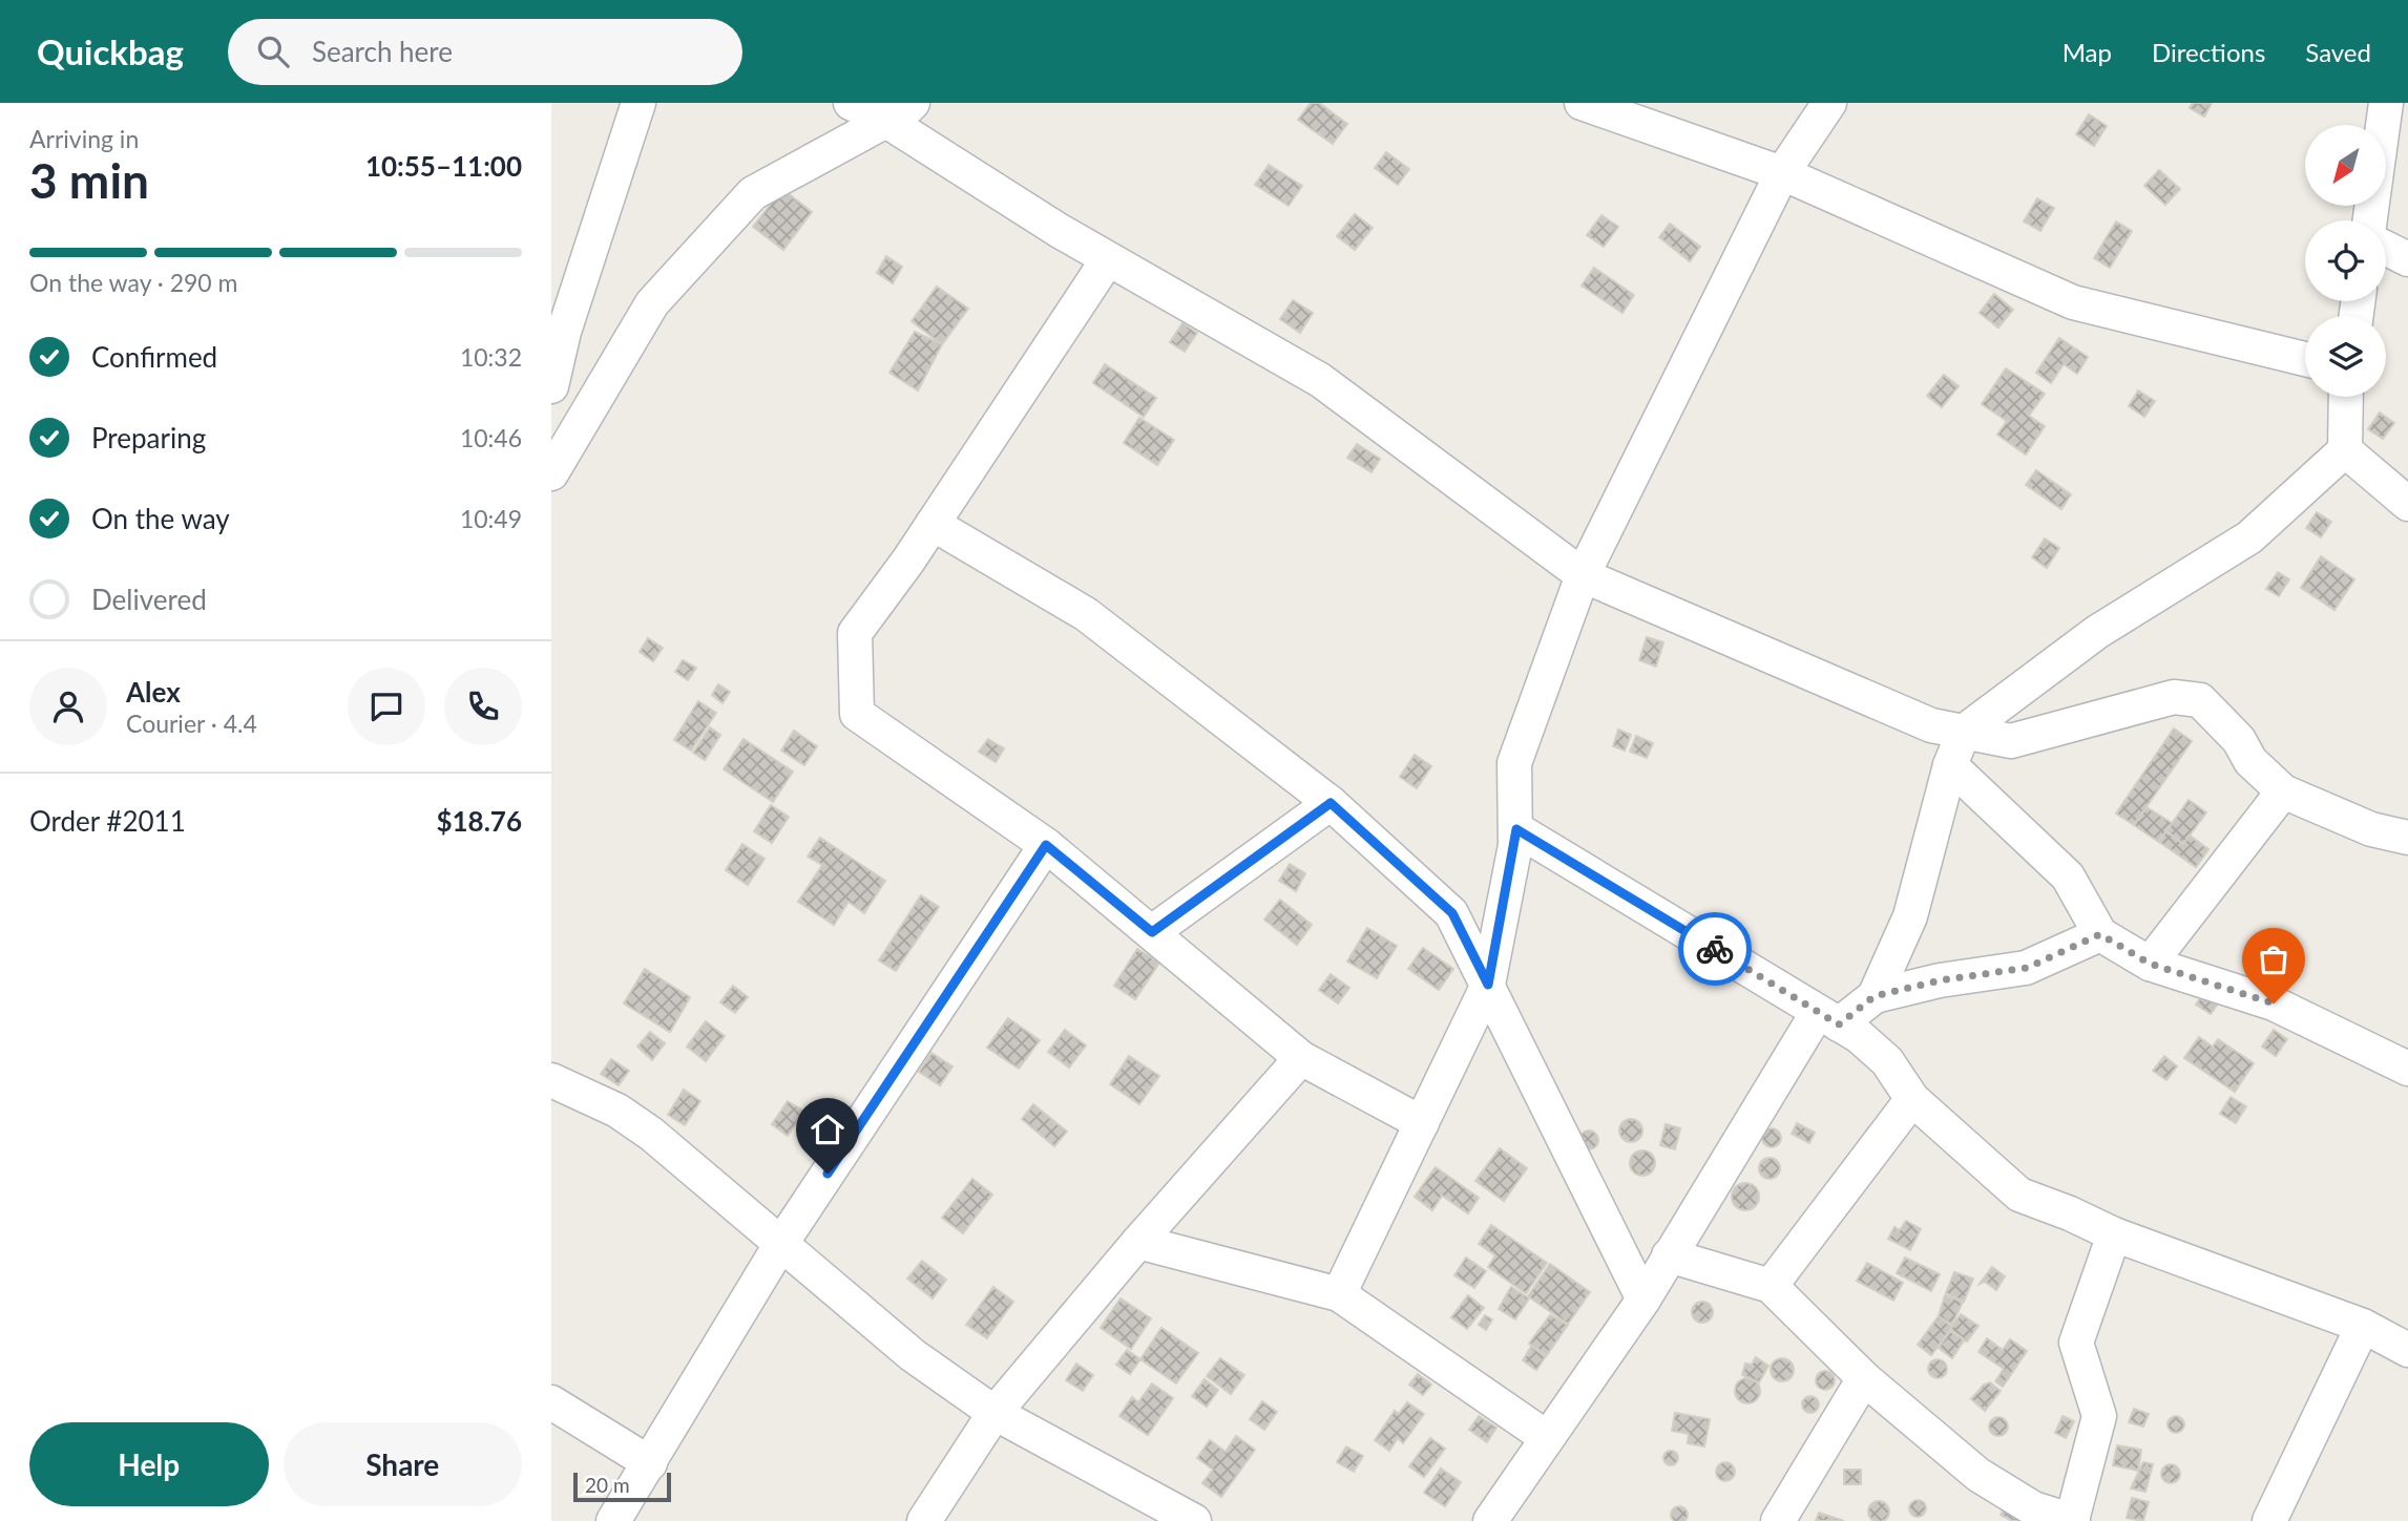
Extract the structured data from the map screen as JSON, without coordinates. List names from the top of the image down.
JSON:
{
  "scale_bar": "20 m",
  "north": "bottom left",
  "page": {
    "header": "Quickbag",
    "search": "Search here",
    "nav": ["Map", "Directions", "Saved"],
    "heading": ["3 min", "Arriving in", "10:55–11:00"],
    "panel": [
      "Alex",
      "Courier · 4.4",
      "Order #2011",
      "$18.76"
    ],
    "bar": "On the way · 290 m",
    "list": [
      ["Confirmed", "10:32"],
      ["Preparing", "10:46"],
      ["On the way", "10:49"],
      "Delivered"
    ],
    "buttons": ["Help", "Share"],
    "scale": "20 m"
  }
}
